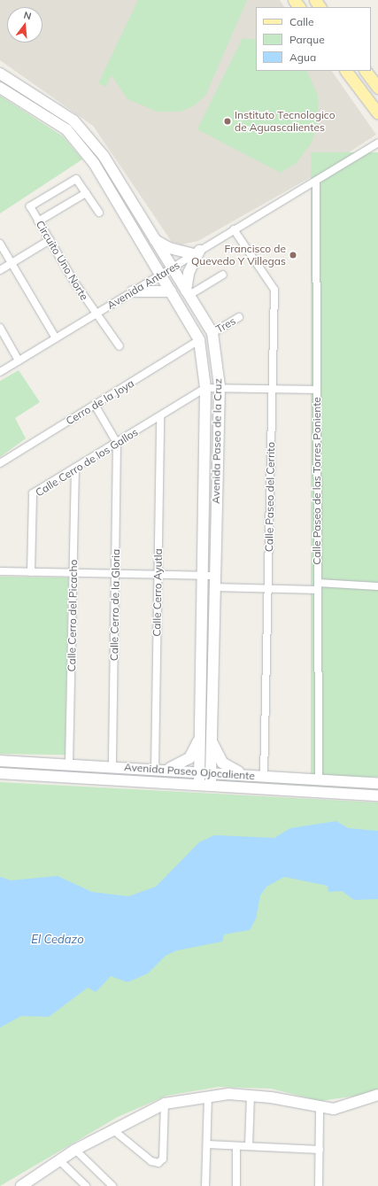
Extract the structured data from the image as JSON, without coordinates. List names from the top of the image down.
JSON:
{
  "streets": {
    "main road": ["Avenida Paseo de la Cruz", "Avenida Paseo Ojocaliente"],
    "street": [
      "Circuito Uno Norte",
      "Avenida Antares",
      "Tres",
      "Cerro de la Joya",
      "Calle Cerro de los Gallos",
      "Calle Paseo de las Torres Poniente",
      "Calle Paseo del Cerrito",
      "Calle Cerro Ayutla",
      "Calle Cerro de la Gloria",
      "Calle Cerro del Picacho"
    ]
  },
  "crossings": [
    ["Circuito Uno Norte", "Avenida Antares"],
    ["Avenida Antares", "Avenida Paseo de la Cruz"],
    ["Avenida Antares", "Calle Paseo de las Torres Poniente"],
    ["Avenida Antares", "Calle Paseo del Cerrito"],
    ["Tres", "Avenida Paseo de la Cruz"],
    ["Cerro de la Joya", "Avenida Paseo de la Cruz"],
    ["Avenida Paseo de la Cruz", "Calle Cerro de los Gallos"],
    ["Avenida Paseo de la Cruz", "Avenida Paseo Ojocaliente"],
    ["Calle Cerro de los Gallos", "Calle Cerro Ayutla"],
    ["Calle Cerro de los Gallos", "Calle Cerro de la Gloria"],
    ["Calle Cerro de los Gallos", "Calle Cerro del Picacho"],
    ["Calle Paseo de las Torres Poniente", "Avenida Paseo Ojocaliente"],
    ["Calle Paseo del Cerrito", "Avenida Paseo Ojocaliente"],
    ["Calle Cerro Ayutla", "Avenida Paseo Ojocaliente"],
    ["Calle Cerro de la Gloria", "Avenida Paseo Ojocaliente"],
    ["Calle Cerro del Picacho", "Avenida Paseo Ojocaliente"]
  ],
  "water": ["El Cedazo"],
  "places": ["Instituto Tecnologico de Aguascalientes", "Francisco de Quevedo Y Villegas"],
  "legend": ["Calle", "Parque", "Agua"],
  "north": "top"
}
